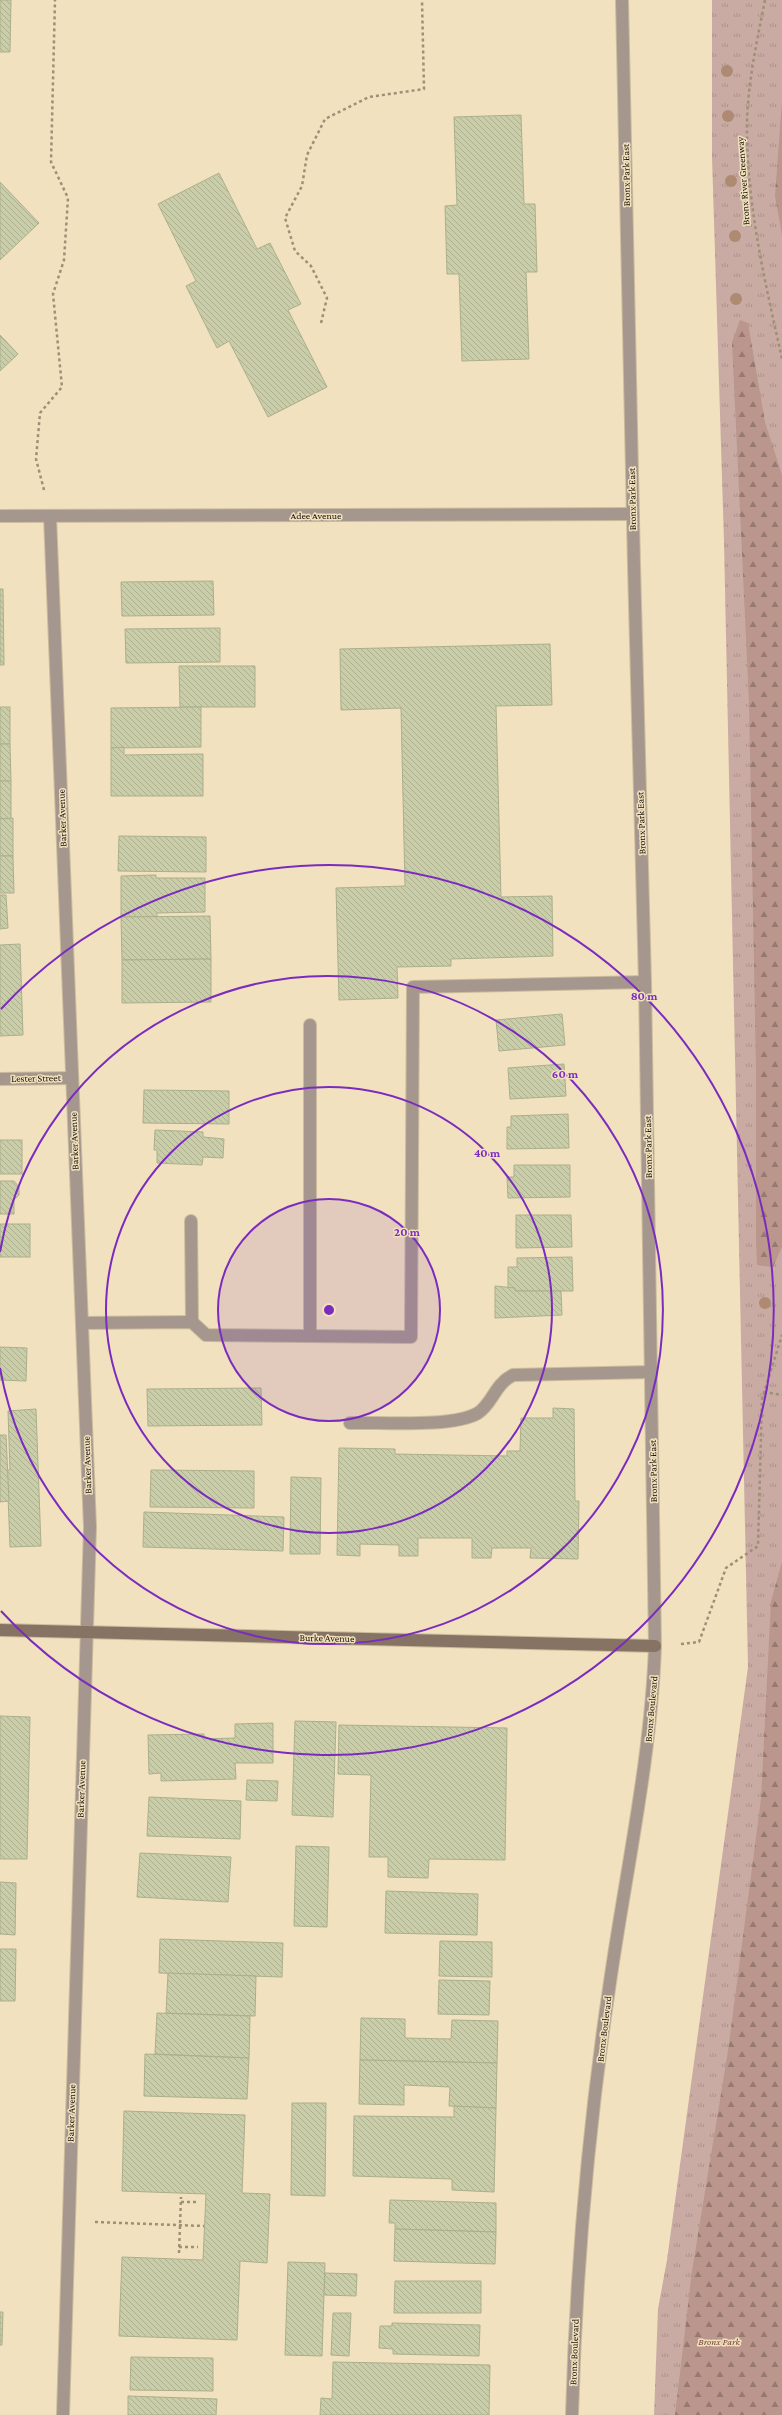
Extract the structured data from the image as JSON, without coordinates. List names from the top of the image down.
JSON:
{
  "streets": {
    "main road": ["Burke Avenue"],
    "street": [
      "Bronx Park East",
      "Adee Avenue",
      "Barker Avenue",
      "Lester Street",
      "Bronx Boulevard"
    ],
    "path": ["Bronx River Greenway"]
  },
  "crossings": [
    ["Bronx Park East", "Adee Avenue"],
    ["Bronx Park East", "Burke Avenue"],
    ["Bronx Park East", "Bronx Boulevard"],
    ["Adee Avenue", "Barker Avenue"],
    ["Barker Avenue", "Lester Street"],
    ["Barker Avenue", "Burke Avenue"],
    ["Burke Avenue", "Bronx Boulevard"]
  ],
  "parks": ["Bronx Park"],
  "rings": [
    "80 m",
    "60 m",
    "40 m",
    "20 m"
  ]
}
